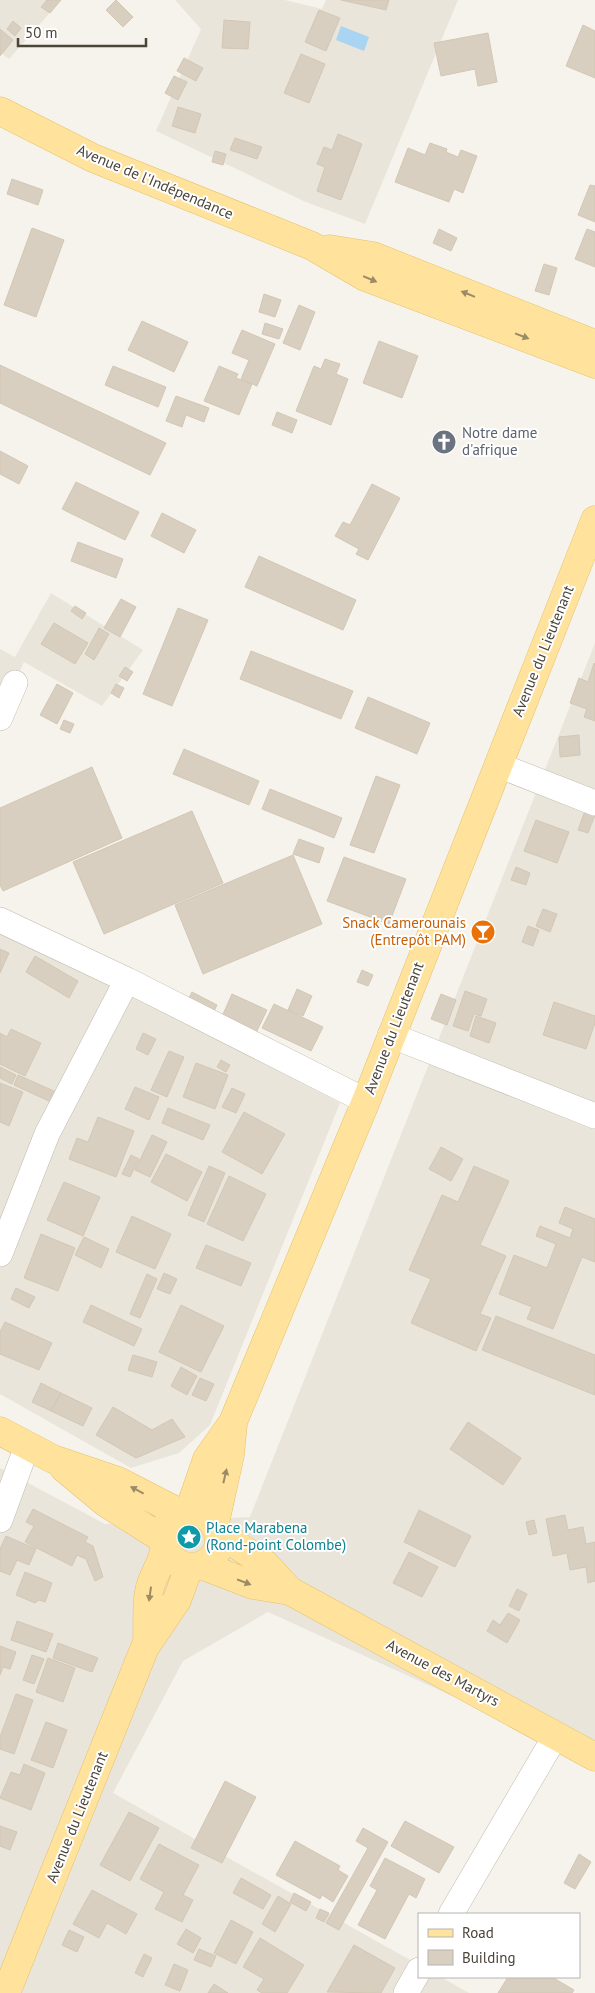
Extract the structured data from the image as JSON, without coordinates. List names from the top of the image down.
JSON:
{
  "streets": {
    "main road": ["Avenue de l'Indépendance", "Avenue du Lieutenant", "Avenue des Martyrs"]
  },
  "crossings": [
    ["Avenue du Lieutenant", "Avenue des Martyrs"]
  ],
  "places": {
    "church": ["Notre dame d'afrique"],
    "bar": ["Snack Camerounais (Entrepôt PAM)"],
    "place": ["Place Marabena (Rond-point Colombe)"]
  },
  "legend": ["Road", "Building"],
  "scale_bar": "50 m"
}
